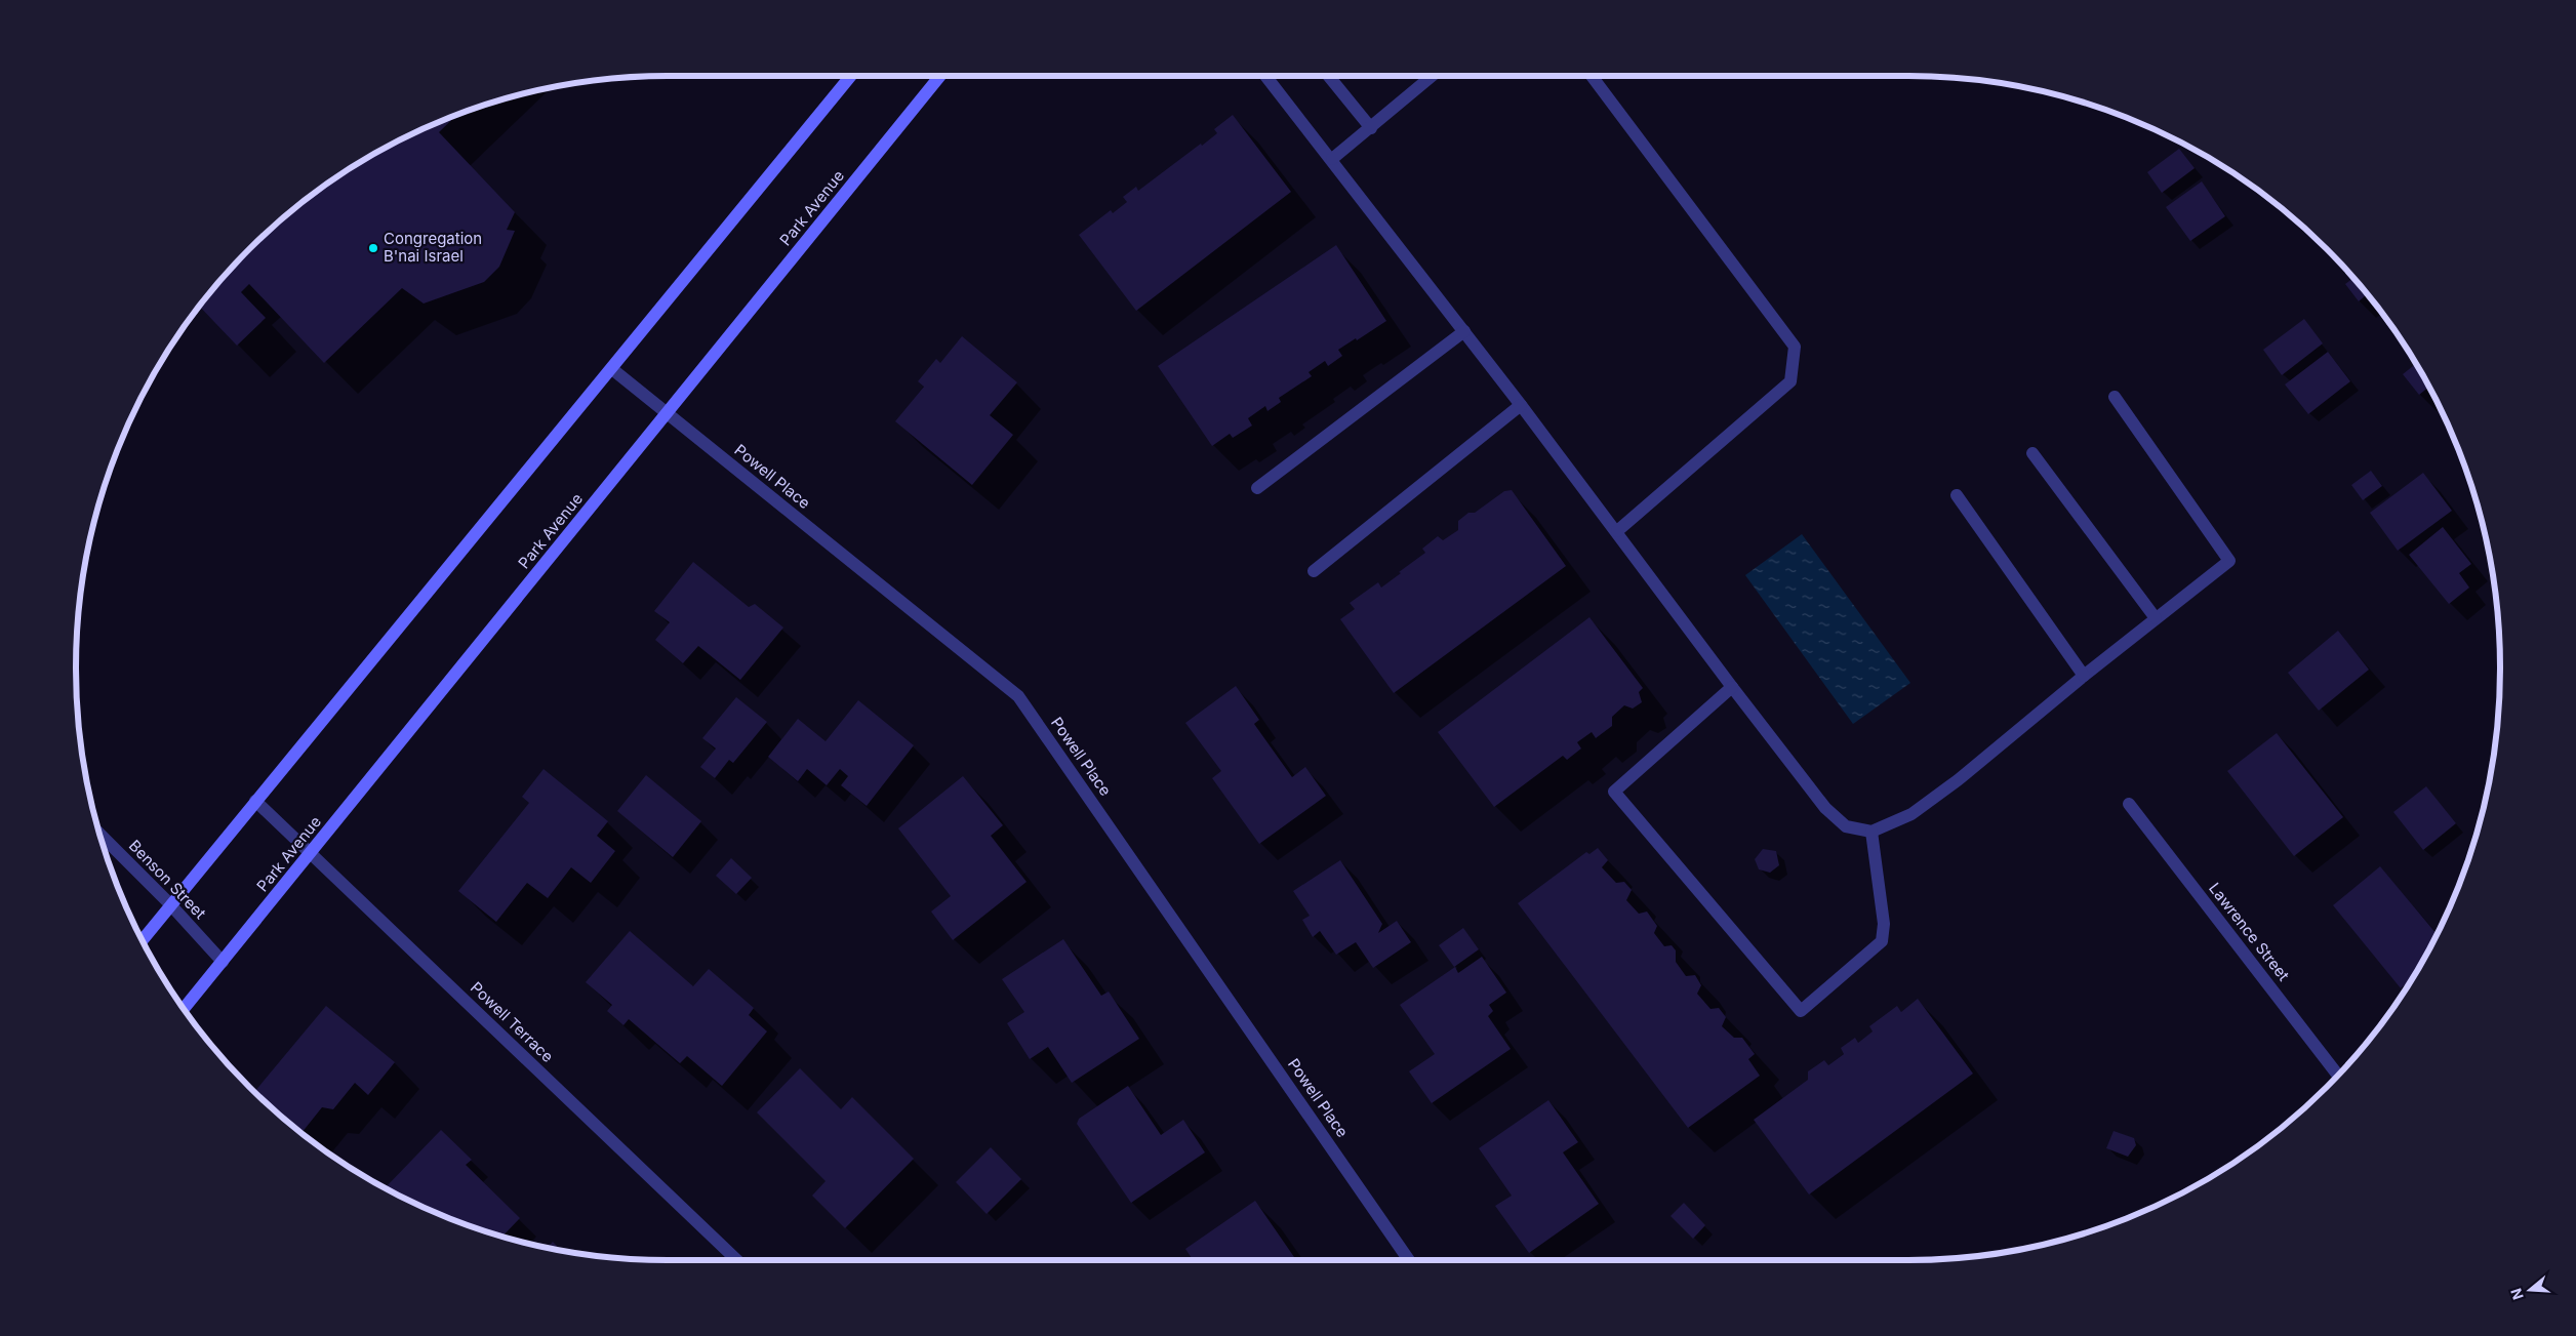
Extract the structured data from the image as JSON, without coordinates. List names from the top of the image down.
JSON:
{
  "streets": {
    "main road": ["Park Avenue"],
    "street": [
      "Powell Place",
      "Benson Street",
      "Lawrence Street",
      "Powell Terrace"
    ]
  },
  "crossings": [
    ["Park Avenue", "Powell Place"],
    ["Park Avenue", "Benson Street"],
    ["Park Avenue", "Powell Terrace"]
  ],
  "places": ["Congregation B'nai Israel"],
  "north": "left"
}
